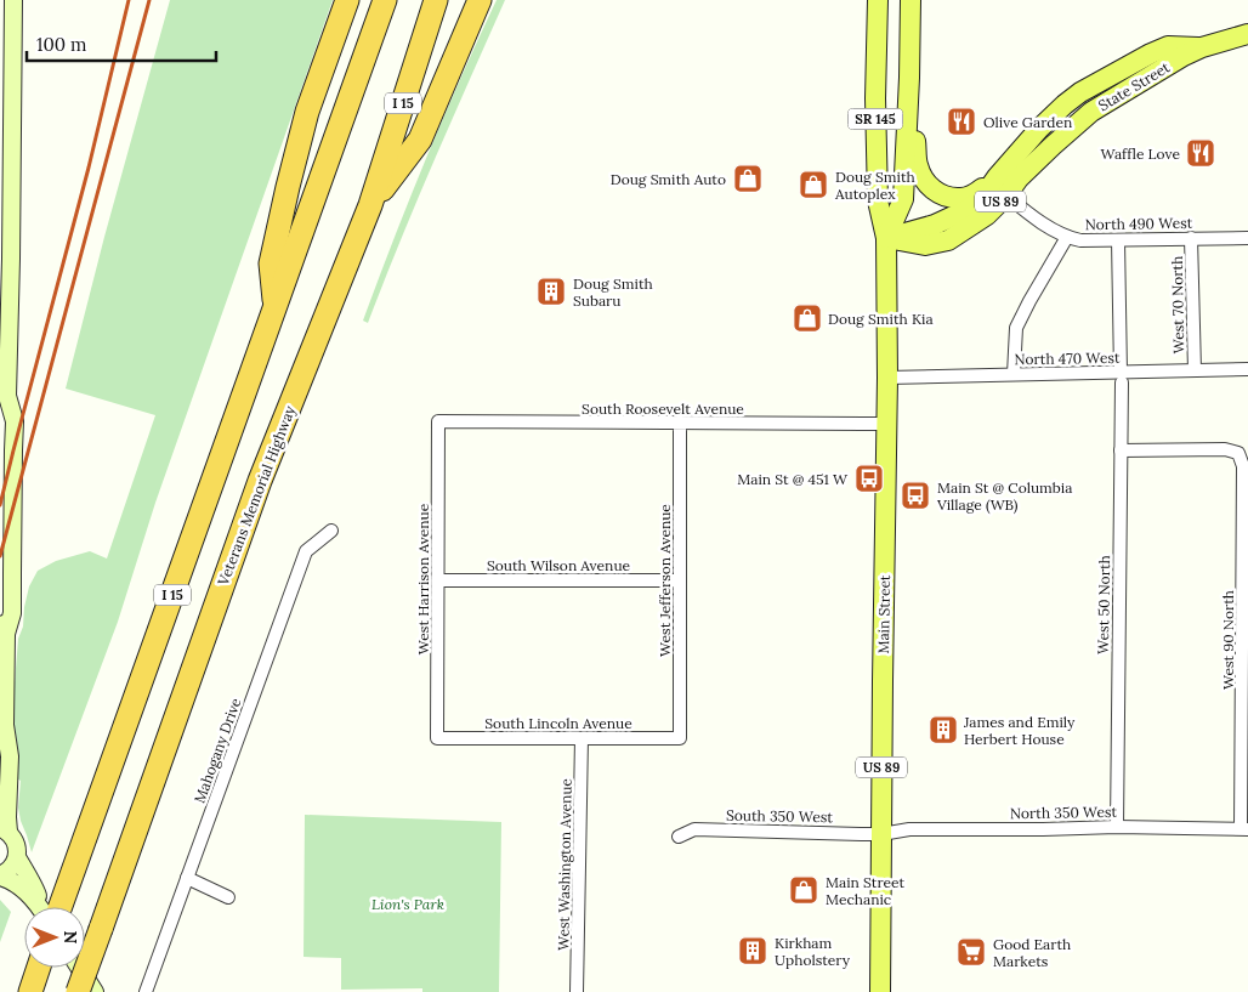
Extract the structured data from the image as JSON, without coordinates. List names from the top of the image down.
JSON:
{
  "streets": {
    "highway": ["I 15", "Veterans Memorial Highway"],
    "main road": [
      "State Street",
      "SR 145",
      "US 89",
      "Main Street"
    ],
    "street": [
      "North 490 West",
      "West 70 North",
      "North 470 West",
      "South Roosevelt Avenue",
      "South Wilson Avenue",
      "West Harrison Avenue",
      "West Jefferson Avenue",
      "West 50 North",
      "West 90 North",
      "South Lincoln Avenue",
      "Mahogany Drive",
      "North 350 West",
      "South 350 West",
      "West Washington Avenue"
    ]
  },
  "crossings": [
    ["State Street", "US 89"],
    ["State Street", "North 490 West"],
    ["State Street", "Main Street"],
    ["US 89", "Main Street"],
    ["North 490 West", "West 70 North"],
    ["North 490 West", "West 50 North"],
    ["West 70 North", "North 470 West"],
    ["North 470 West", "West 50 North"],
    ["North 470 West", "Main Street"],
    ["South Roosevelt Avenue", "West Harrison Avenue"],
    ["South Roosevelt Avenue", "West Jefferson Avenue"],
    ["South Roosevelt Avenue", "Main Street"],
    ["South Wilson Avenue", "West Harrison Avenue"],
    ["South Wilson Avenue", "West Jefferson Avenue"],
    ["West Harrison Avenue", "South Lincoln Avenue"],
    ["West Jefferson Avenue", "South Lincoln Avenue"],
    ["West 50 North", "West 90 North"],
    ["West 50 North", "North 350 West"],
    ["Main Street", "North 350 West"],
    ["Main Street", "South 350 West"],
    ["West 90 North", "North 350 West"],
    ["South Lincoln Avenue", "West Washington Avenue"],
    ["North 350 West", "South 350 West"]
  ],
  "parks": ["Lion's Park"],
  "places": {
    "restaurant": ["Olive Garden", "Waffle Love"],
    "shop": [
      "Doug Smith Auto",
      "Doug Smith Autoplex",
      "Doug Smith Kia",
      "Main Street Mechanic"
    ],
    "building": ["Doug Smith Subaru", "James and Emily Herbert House", "Kirkham Upholstery"],
    "bus stop": ["Main St @ 451 W", "Main St @ Columbia Village (WB)"],
    "supermarket": ["Good Earth Markets"]
  },
  "scale_bar": "100 m",
  "north": "right"
}
